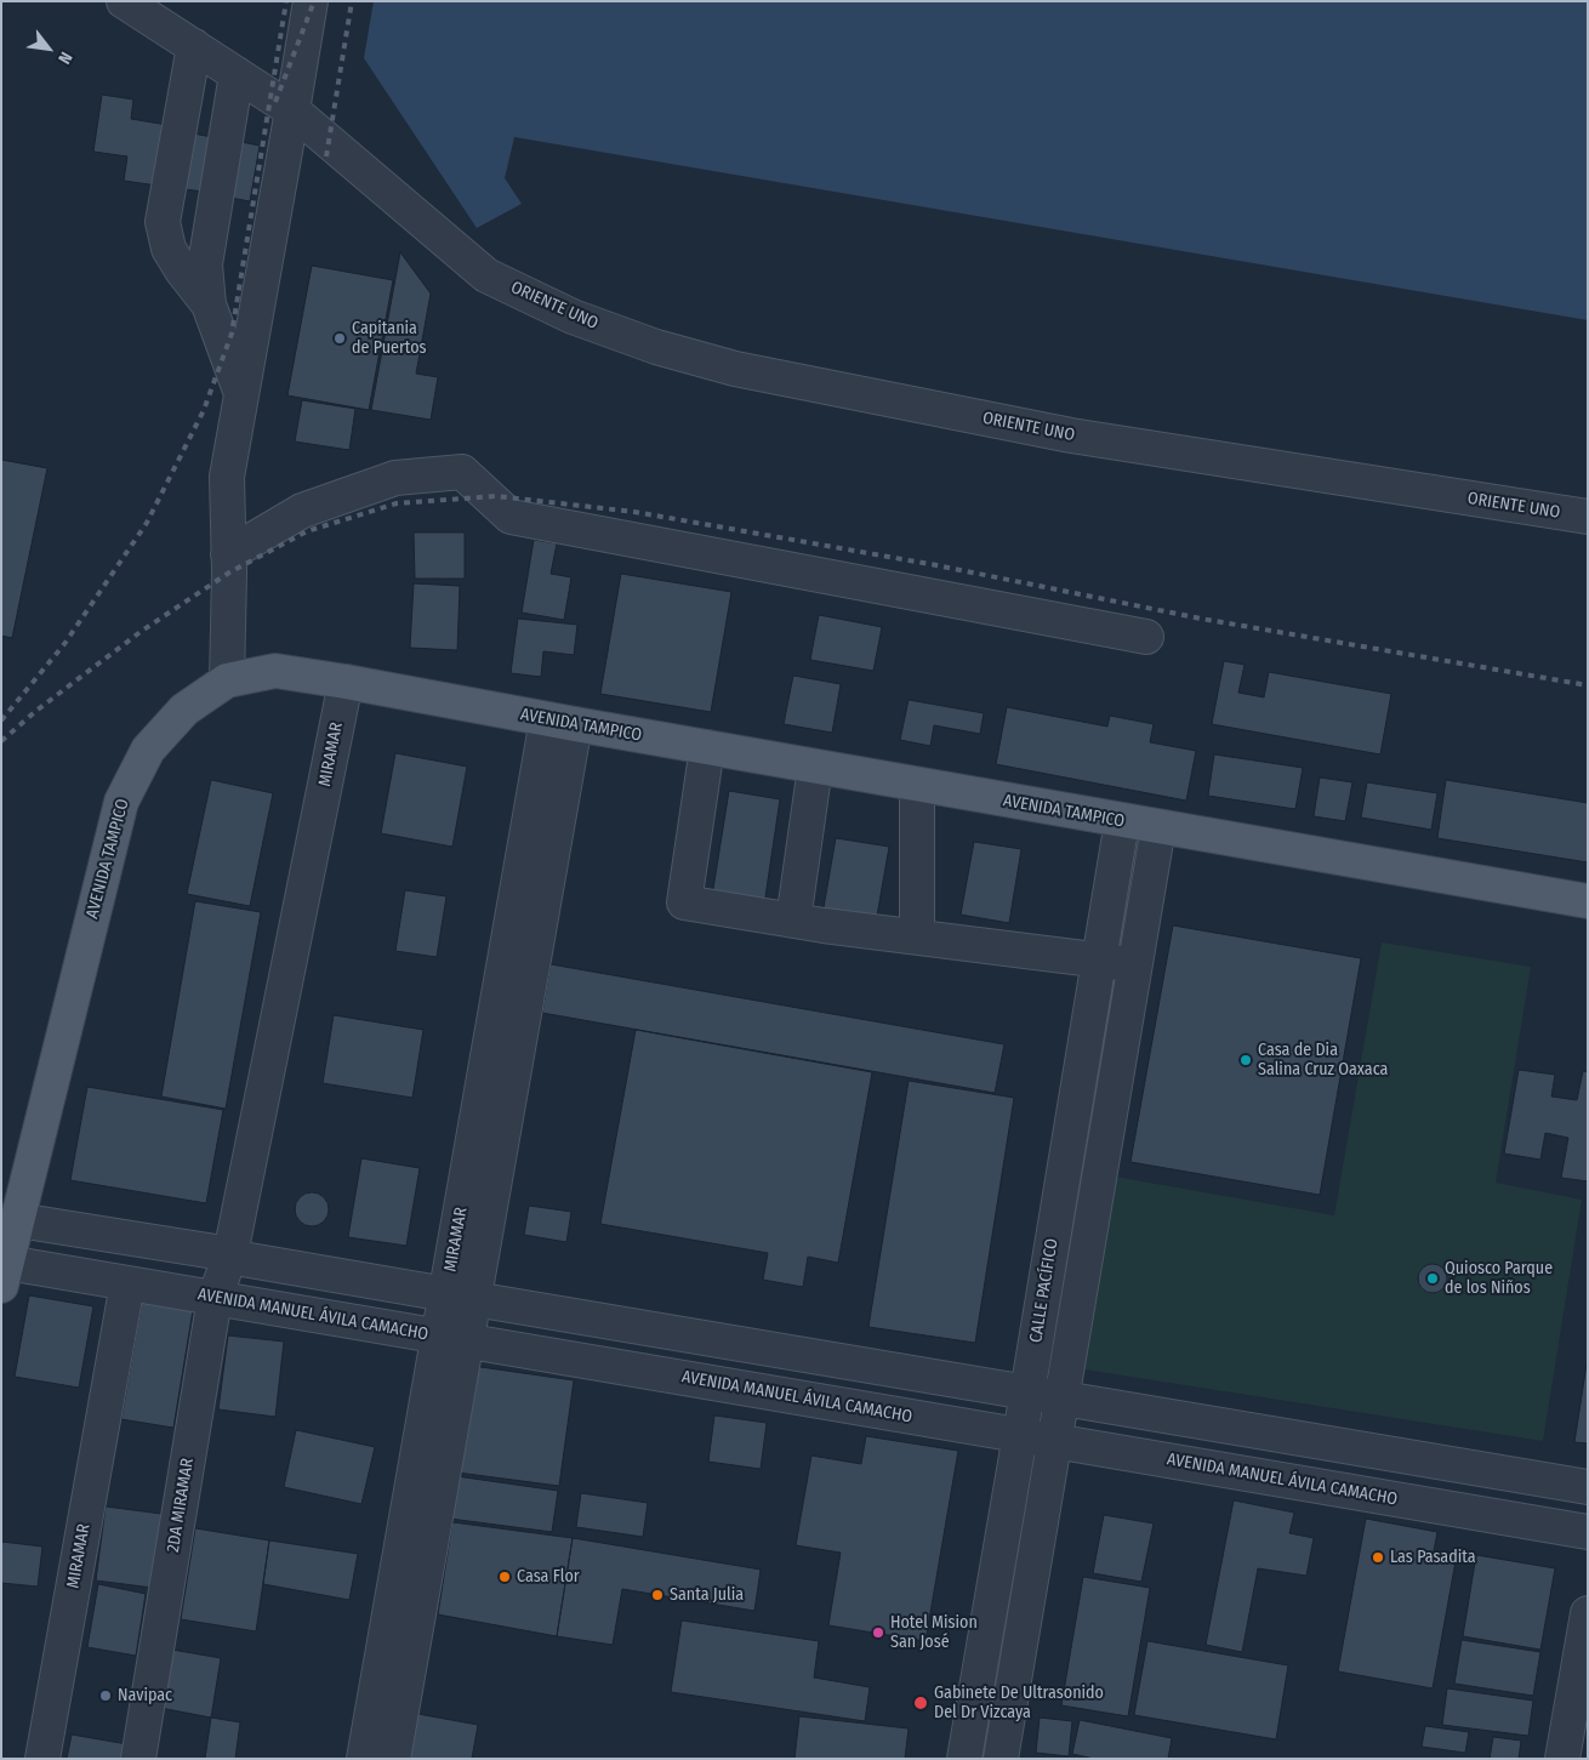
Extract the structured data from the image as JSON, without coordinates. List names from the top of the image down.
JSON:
{
  "streets": {
    "main road": ["AVENIDA TAMPICO"],
    "street": [
      "ORIENTE UNO",
      "MIRAMAR",
      "CALLE PACÍFICO",
      "AVENIDA MANUEL ÁVILA CAMACHO",
      "2DA MIRAMAR"
    ]
  },
  "crossings": [
    ["AVENIDA TAMPICO", "MIRAMAR"],
    ["AVENIDA TAMPICO", "CALLE PACÍFICO"],
    ["AVENIDA TAMPICO", "AVENIDA MANUEL ÁVILA CAMACHO"],
    ["MIRAMAR", "AVENIDA MANUEL ÁVILA CAMACHO"],
    ["MIRAMAR", "2DA MIRAMAR"],
    ["CALLE PACÍFICO", "AVENIDA MANUEL ÁVILA CAMACHO"],
    ["AVENIDA MANUEL ÁVILA CAMACHO", "2DA MIRAMAR"]
  ],
  "places": [
    "Capitania de Puertos",
    "Casa de Dia Salina Cruz Oaxaca",
    "Quiosco Parque de los Niños",
    "Las Pasadita",
    "Casa Flor",
    "Santa Julia",
    "Hotel Mision San José",
    "Navipac",
    "Gabinete De Ultrasonido Del Dr Vizcaya"
  ],
  "north": "bottom right"
}
